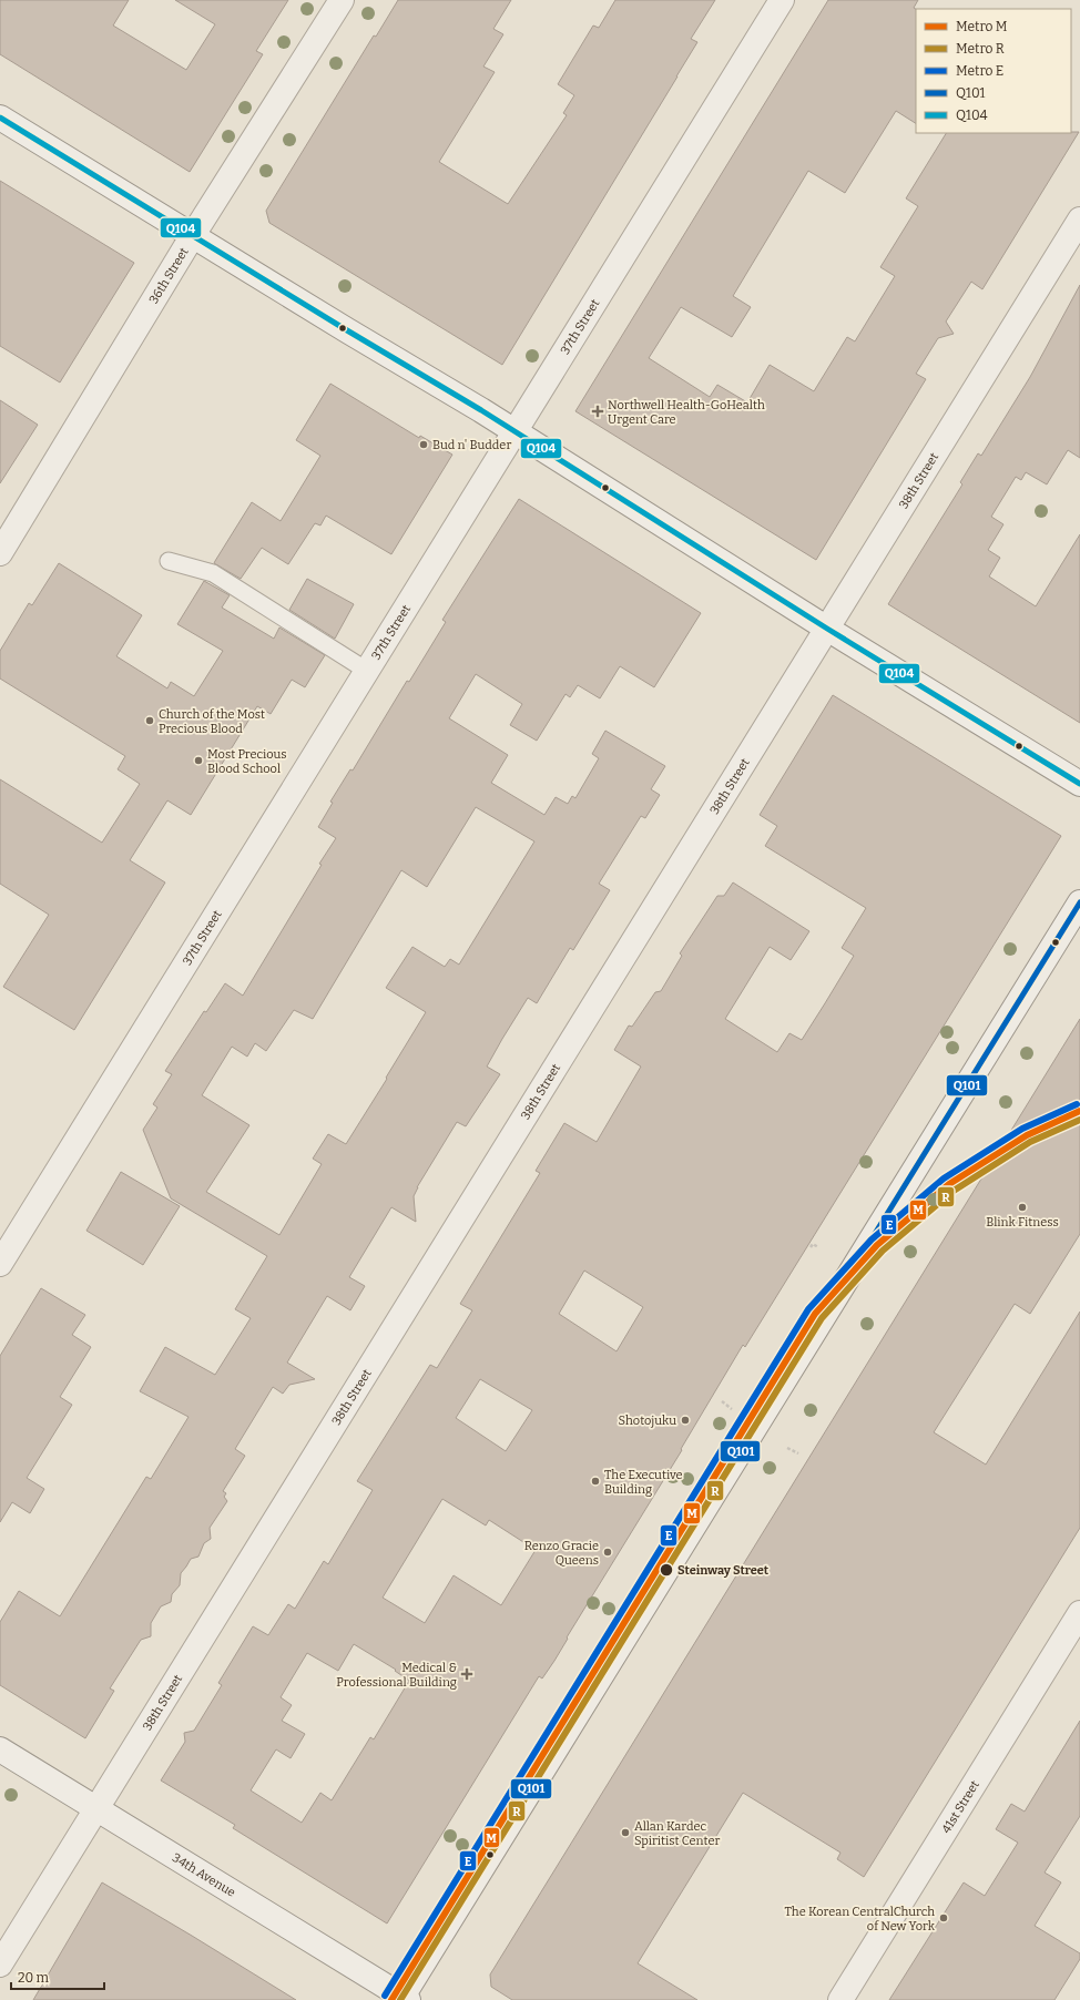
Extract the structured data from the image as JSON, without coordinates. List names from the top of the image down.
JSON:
{
  "streets": {
    "street": [
      "36th Street",
      "37th Street",
      "38th Street",
      "41st Street",
      "34th Avenue"
    ]
  },
  "crossings": [
    ["38th Street", "34th Avenue"]
  ],
  "places": {
    "health": ["Northwell Health-GoHealth Urgent Care", "Medical & Professional Building"],
    "other": [
      "Bud n' Budder",
      "Church of the Most Precious Blood",
      "Most Precious Blood School",
      "Blink Fitness",
      "Shotojuku",
      "The Executive Building",
      "Renzo Gracie Queens",
      "Steinway Street",
      "Allan Kardec Spiritist Center",
      "The Korean CentralChurch of New York"
    ]
  },
  "lines": [
    "transit line Q104",
    "transit line Q101",
    "metro line E",
    "metro line M",
    "metro line R"
  ],
  "legend": [
    "Metro M",
    "Metro R",
    "Metro E",
    "Q101",
    "Q104"
  ],
  "scale_bar": "20 m"
}
